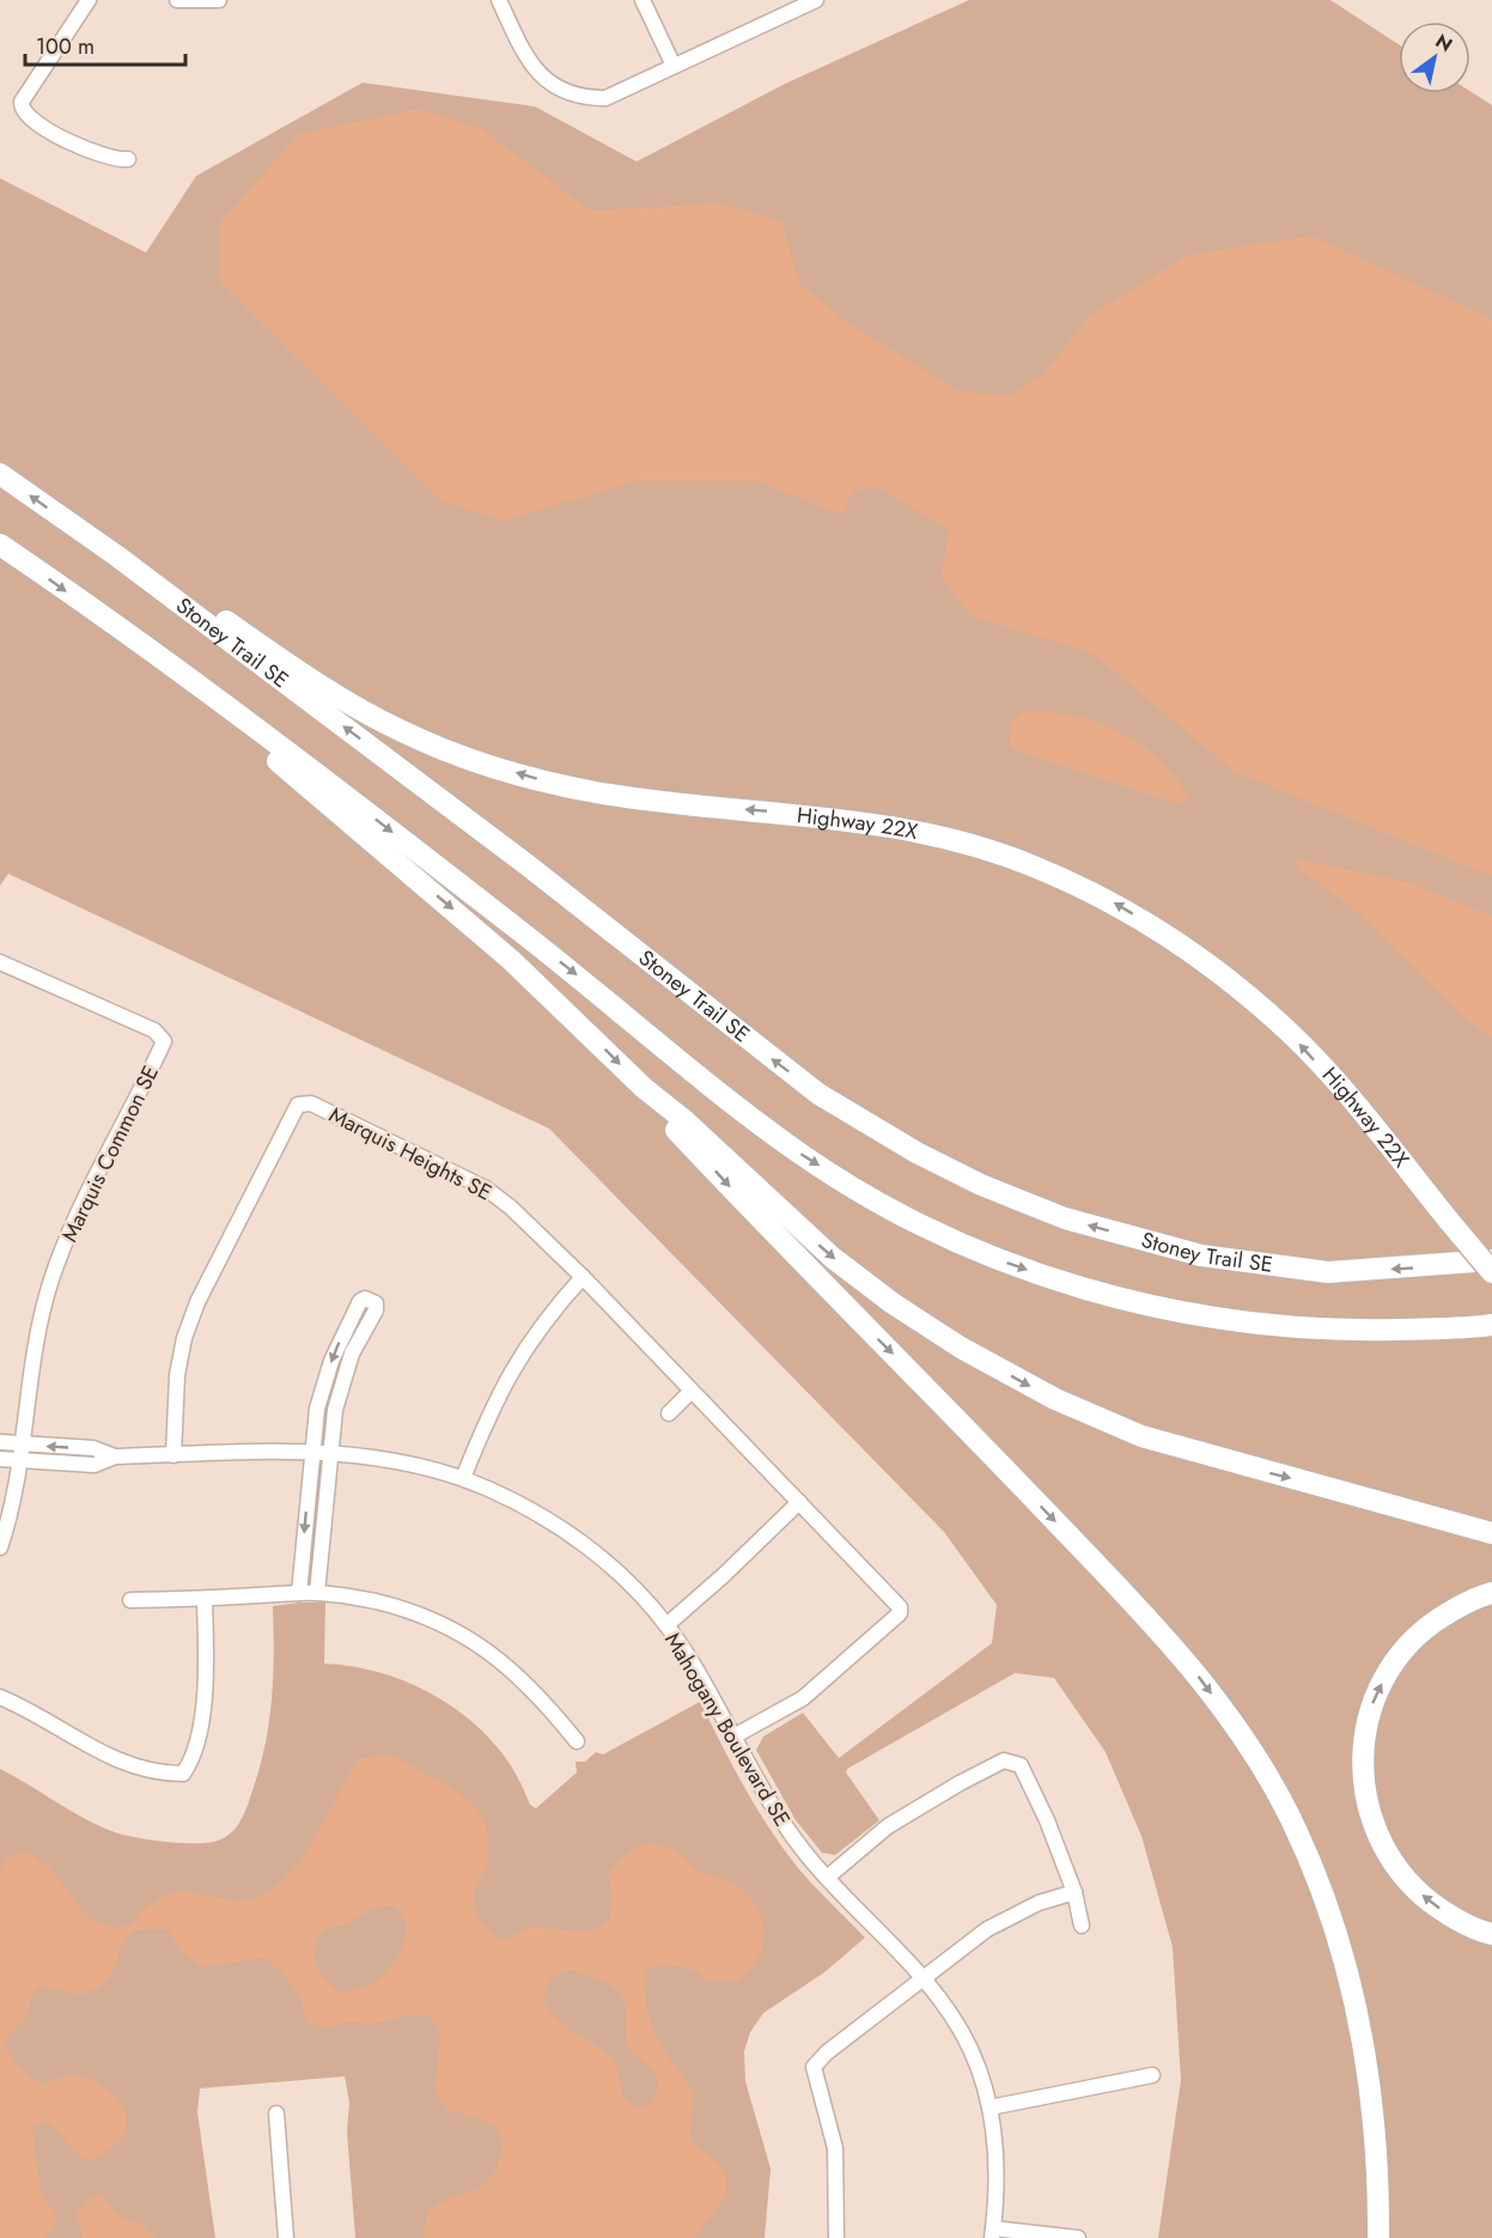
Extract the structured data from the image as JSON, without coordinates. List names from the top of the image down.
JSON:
{
  "streets": {
    "highway": ["Stoney Trail SE", "Highway 22X"],
    "street": ["Marquis Common SE", "Marquis Heights SE", "Mahogany Boulevard SE"]
  },
  "crossings": [
    ["Stoney Trail SE", "Highway 22X"],
    ["Marquis Common SE", "Mahogany Boulevard SE"],
    ["Marquis Heights SE", "Mahogany Boulevard SE"]
  ],
  "scale_bar": "100 m",
  "north": "top right"
}
